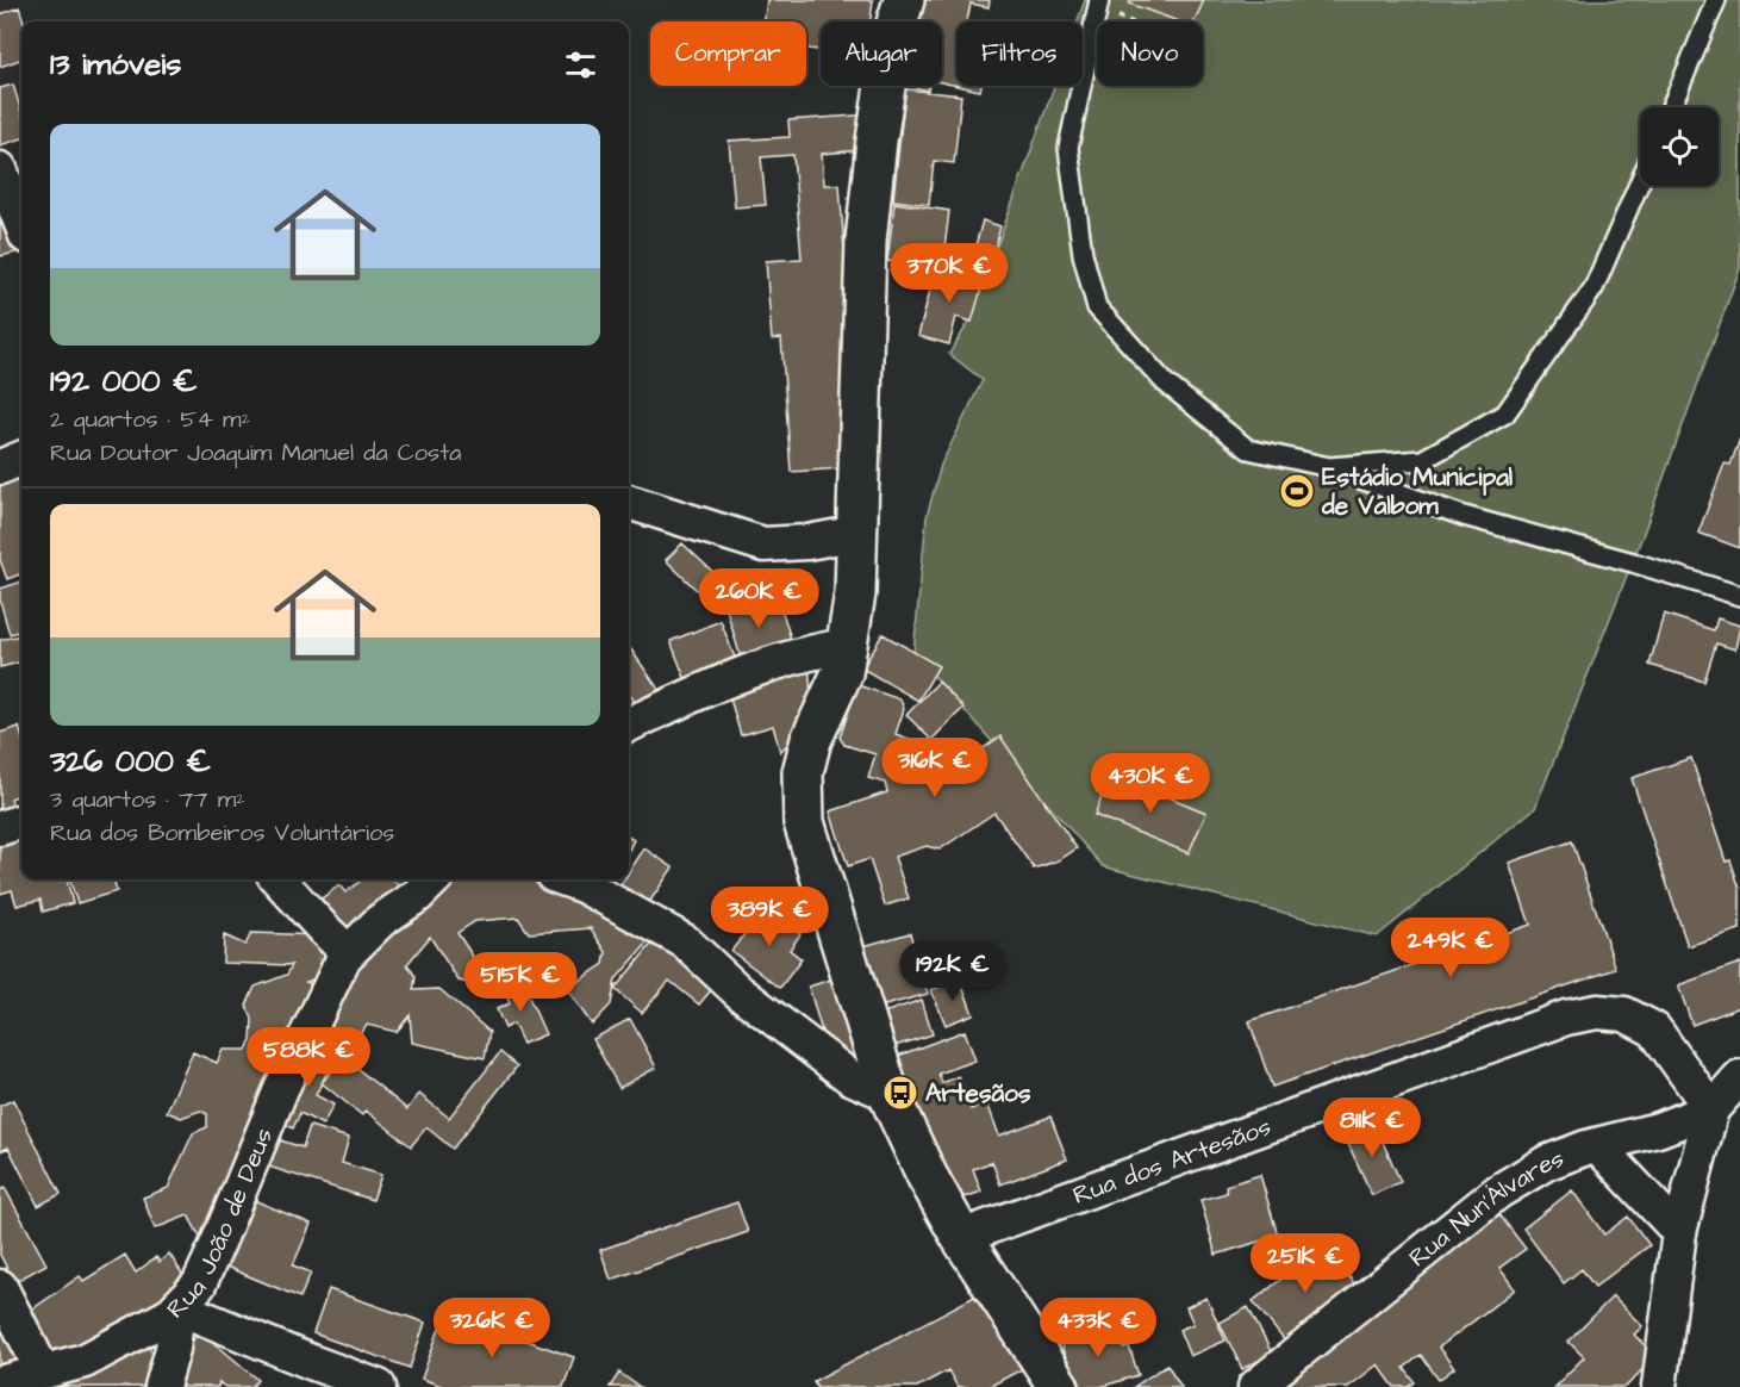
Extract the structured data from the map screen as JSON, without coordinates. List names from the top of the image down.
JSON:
{
  "streets": {
    "street": ["Rua dos Artesãos", "Rua Nun'Álvares", "Rua João de Deus"]
  },
  "crossings": [
    ["Rua dos Artesãos", "Rua Nun'Álvares"]
  ],
  "places": {
    "sports": ["Estádio Municipal de Valbom"],
    "bus stop": ["Artesãos"]
  },
  "page": {
    "chip": [
      "Comprar",
      "Alugar",
      "Filtros",
      "Novo"
    ],
    "heading": "13 imóveis",
    "list": [
      {
        "name": "192 000 €",
        "note": "2 quartos · 54 m² · Rua Doutor Joaquim Manuel da Costa"
      },
      {
        "name": "326 000 €",
        "note": "3 quartos · 77 m² · Rua dos Bombeiros Voluntários"
      }
    ],
    "price": [
      "370K €",
      "260K €",
      "316K €",
      "430K €",
      "389K €",
      "249K €",
      "192K €",
      "515K €",
      "588K €",
      "811K €",
      "251K €",
      "326K €",
      "433K €"
    ]
  }
}
